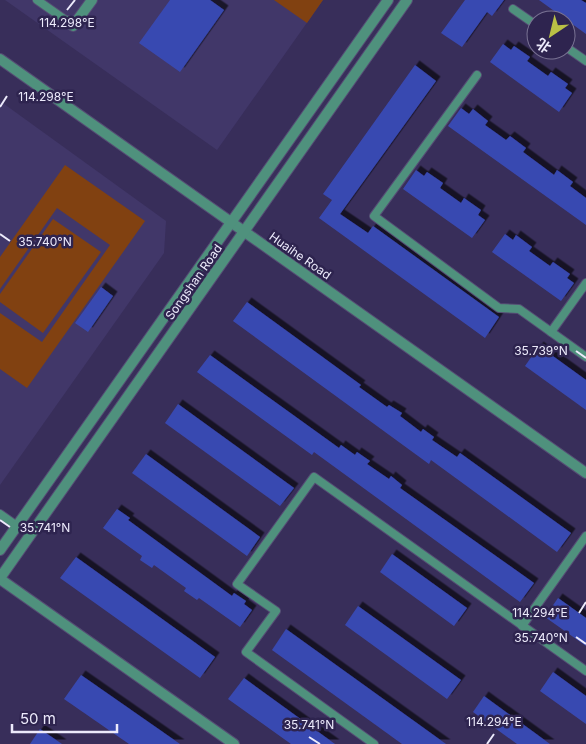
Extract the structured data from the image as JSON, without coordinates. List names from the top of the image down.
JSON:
{
  "streets": {
    "street": ["Huaihe Road", "Songshan Road"]
  },
  "crossings": [
    ["Huaihe Road", "Songshan Road"]
  ],
  "scale_bar": "50 m",
  "north": "bottom left",
  "coordinates": [
    "114.298°E",
    "35.740°N",
    "35.739°N",
    "35.741°N",
    "114.294°E"
  ]
}
